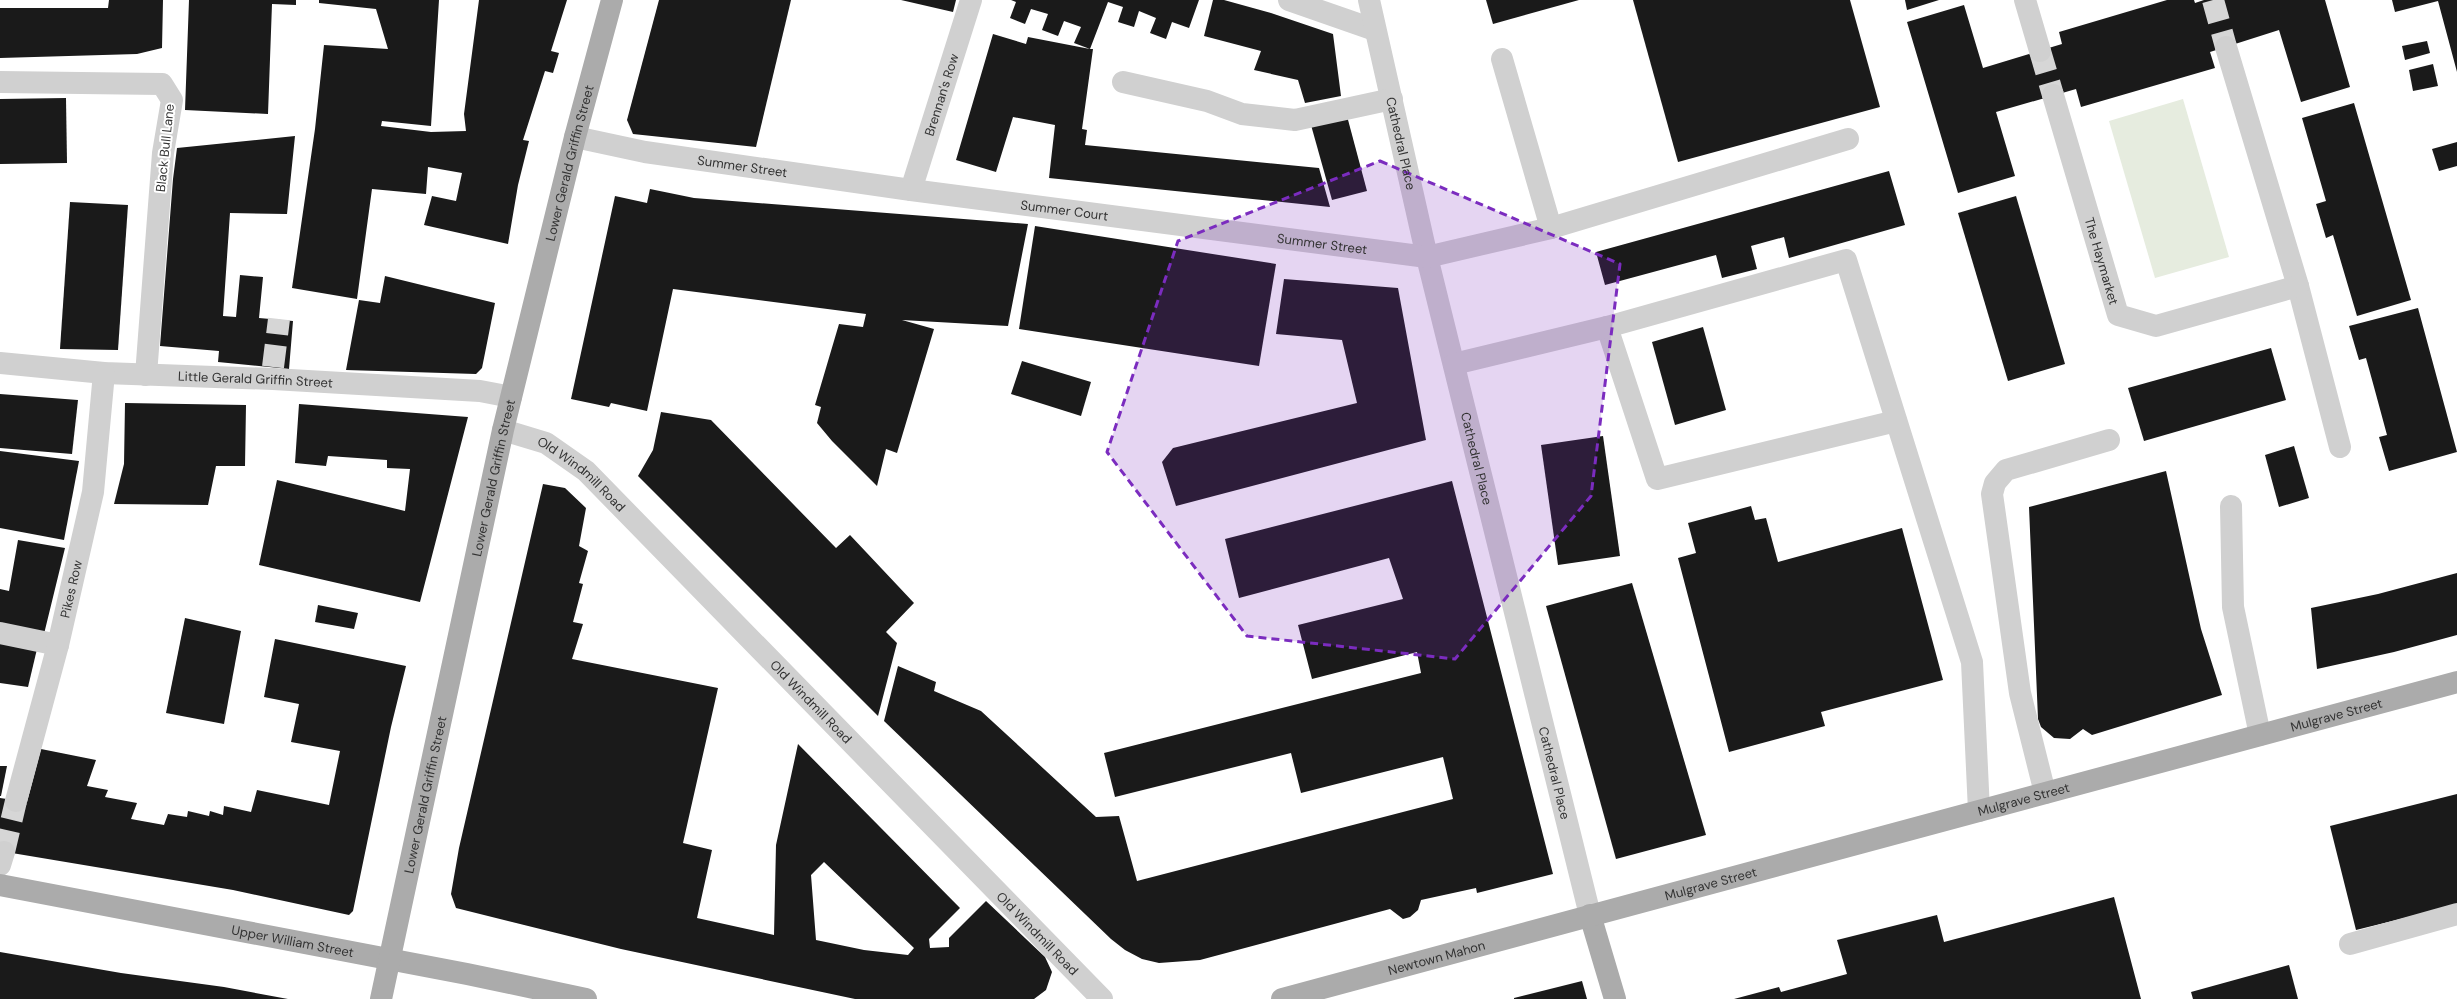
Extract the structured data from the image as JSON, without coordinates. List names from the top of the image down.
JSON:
{
  "streets": {
    "main road": [
      "Lower Gerald Griffin Street",
      "Mulgrave Street",
      "Upper William Street",
      "Newtown Mahon"
    ],
    "street": [
      "Brennan's Row",
      "Cathedral Place",
      "Black Bull Lane",
      "Summer Street",
      "Summer Court",
      "The Haymarket",
      "Little Gerald Griffin Street",
      "Old Windmill Road",
      "Pikes Row"
    ]
  },
  "crossings": [
    ["Brennan's Row", "Summer Street"],
    ["Brennan's Row", "Summer Court"],
    ["Cathedral Place", "Summer Street"],
    ["Cathedral Place", "Mulgrave Street"],
    ["Cathedral Place", "Newtown Mahon"],
    ["Black Bull Lane", "Little Gerald Griffin Street"],
    ["Lower Gerald Griffin Street", "Summer Street"],
    ["Lower Gerald Griffin Street", "Little Gerald Griffin Street"],
    ["Lower Gerald Griffin Street", "Old Windmill Road"],
    ["Lower Gerald Griffin Street", "Upper William Street"],
    ["Summer Street", "Summer Court"],
    ["Little Gerald Griffin Street", "Pikes Row"],
    ["Mulgrave Street", "Newtown Mahon"]
  ]
}
